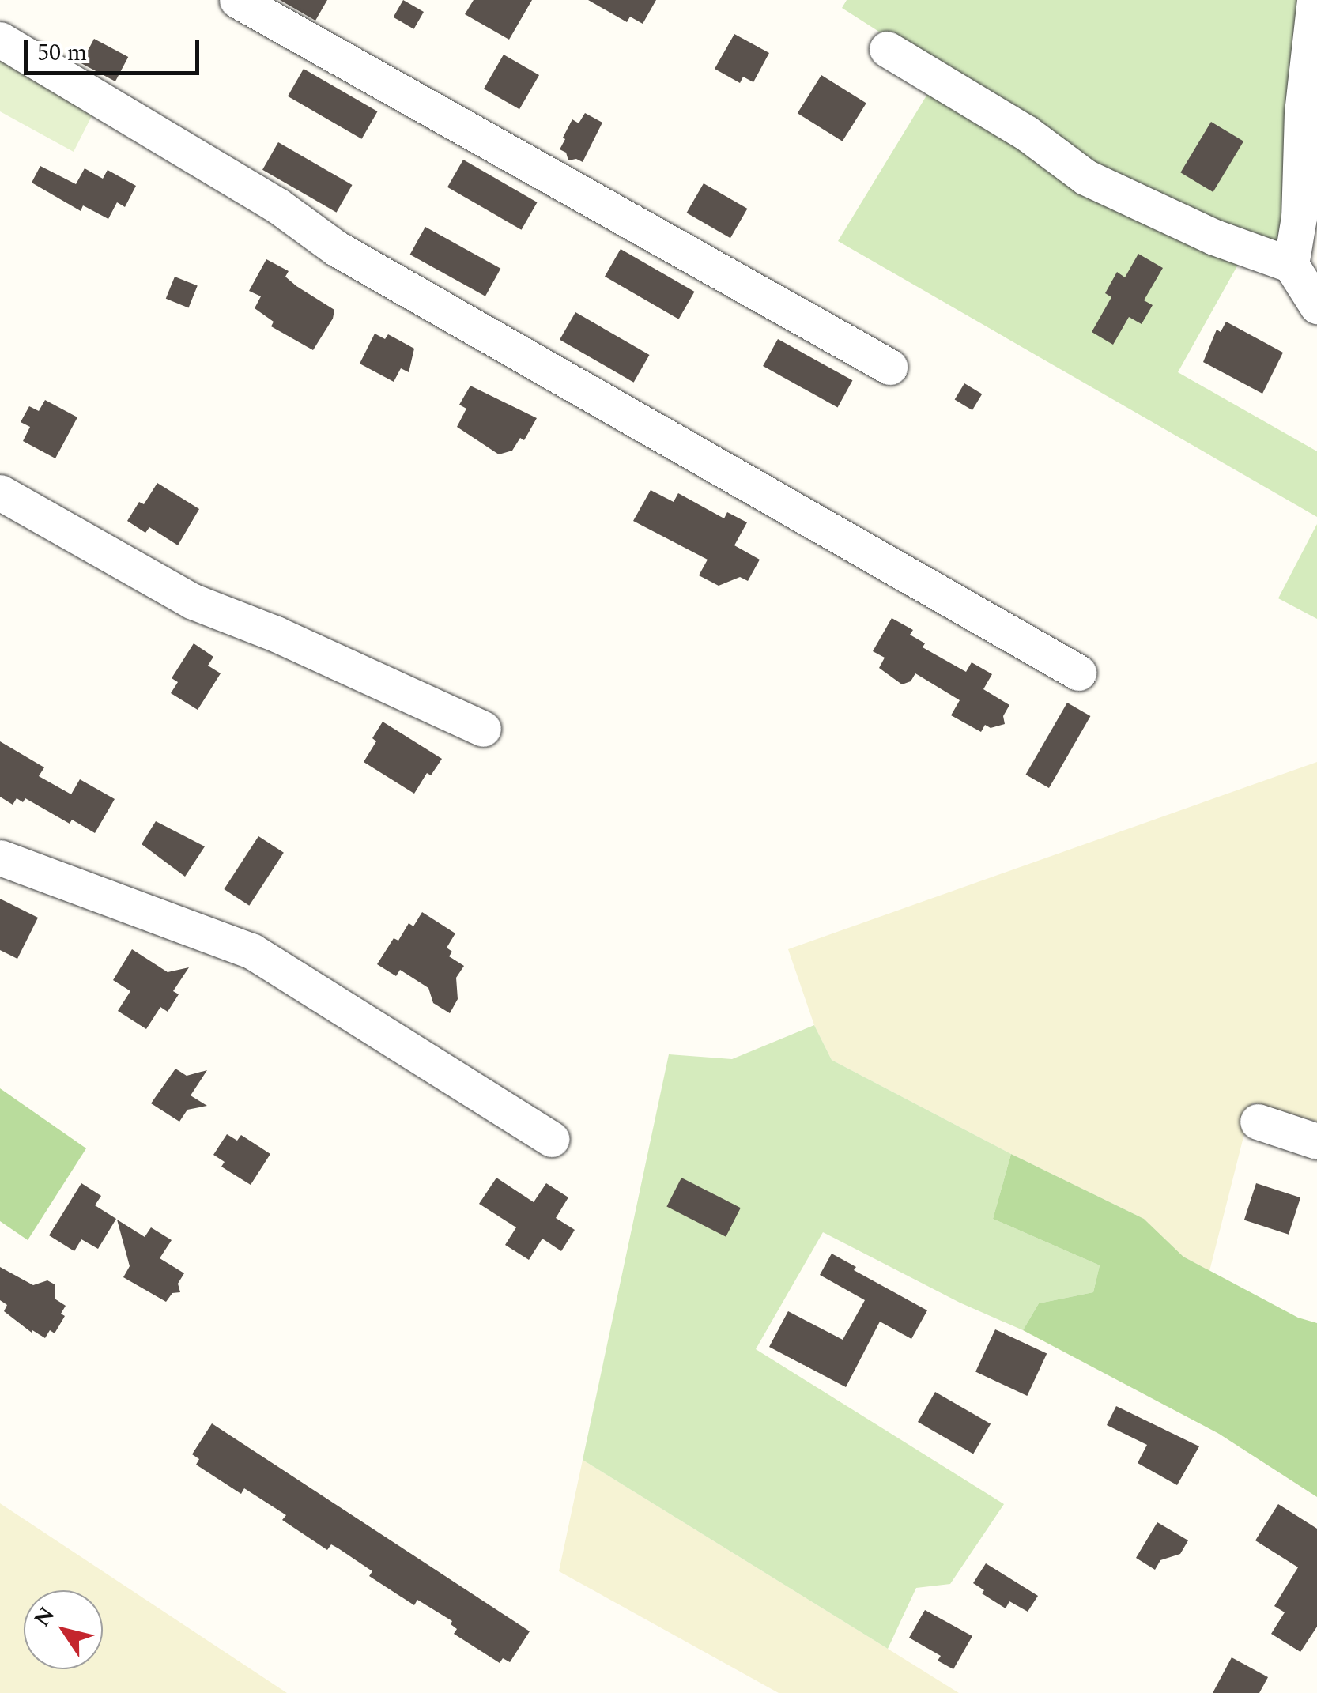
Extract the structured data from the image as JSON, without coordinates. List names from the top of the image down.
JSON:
{
  "scale_bar": "50 m",
  "north": "top left"
}
